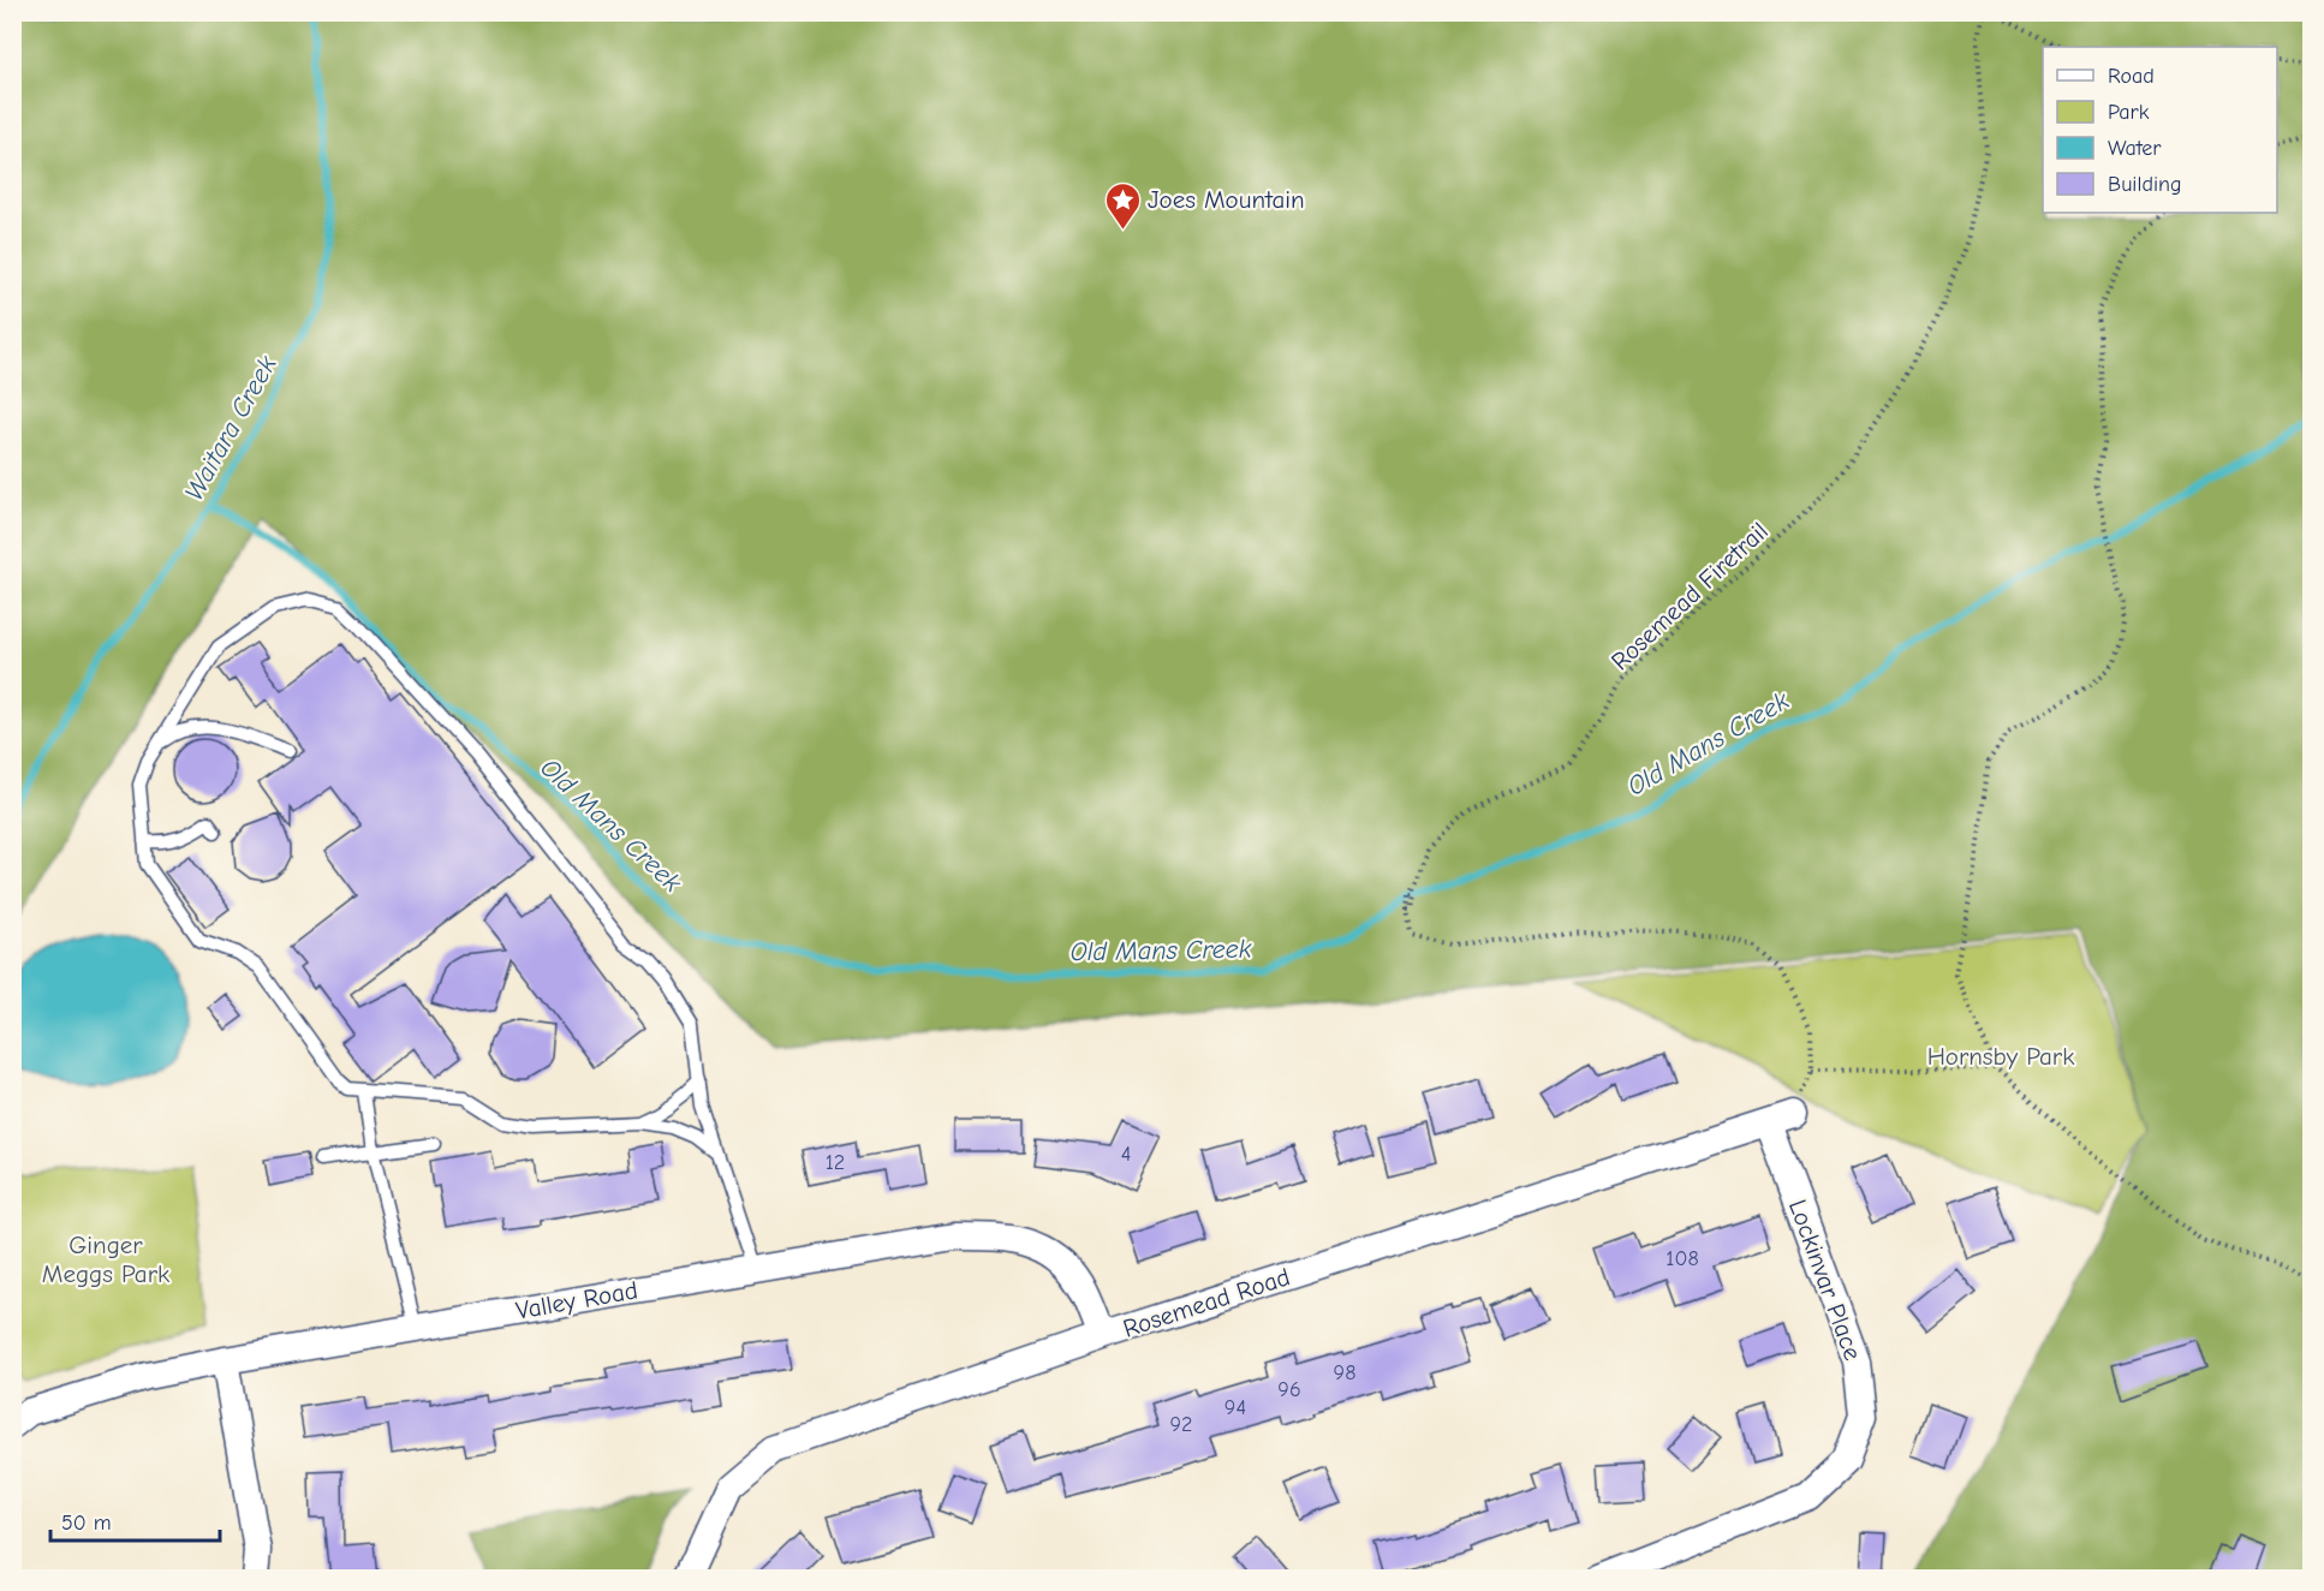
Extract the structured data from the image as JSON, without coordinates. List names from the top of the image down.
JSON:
{
  "streets": {
    "street": ["Lockinvar Place", "Valley Road", "Rosemead Road"],
    "path": ["Rosemead Firetrail"]
  },
  "crossings": [
    ["Lockinvar Place", "Rosemead Road"],
    ["Valley Road", "Rosemead Road"]
  ],
  "water": ["Waitara Creek", "Old Mans Creek"],
  "parks": ["Hornsby Park", "Ginger Meggs Park"],
  "places": {
    "place": ["Joes Mountain"]
  },
  "house_numbers": [
    "4",
    "12",
    "108",
    "98",
    "96",
    "94",
    "92"
  ],
  "legend": [
    "Road",
    "Park",
    "Water",
    "Building"
  ],
  "scale_bar": "50 m"
}
